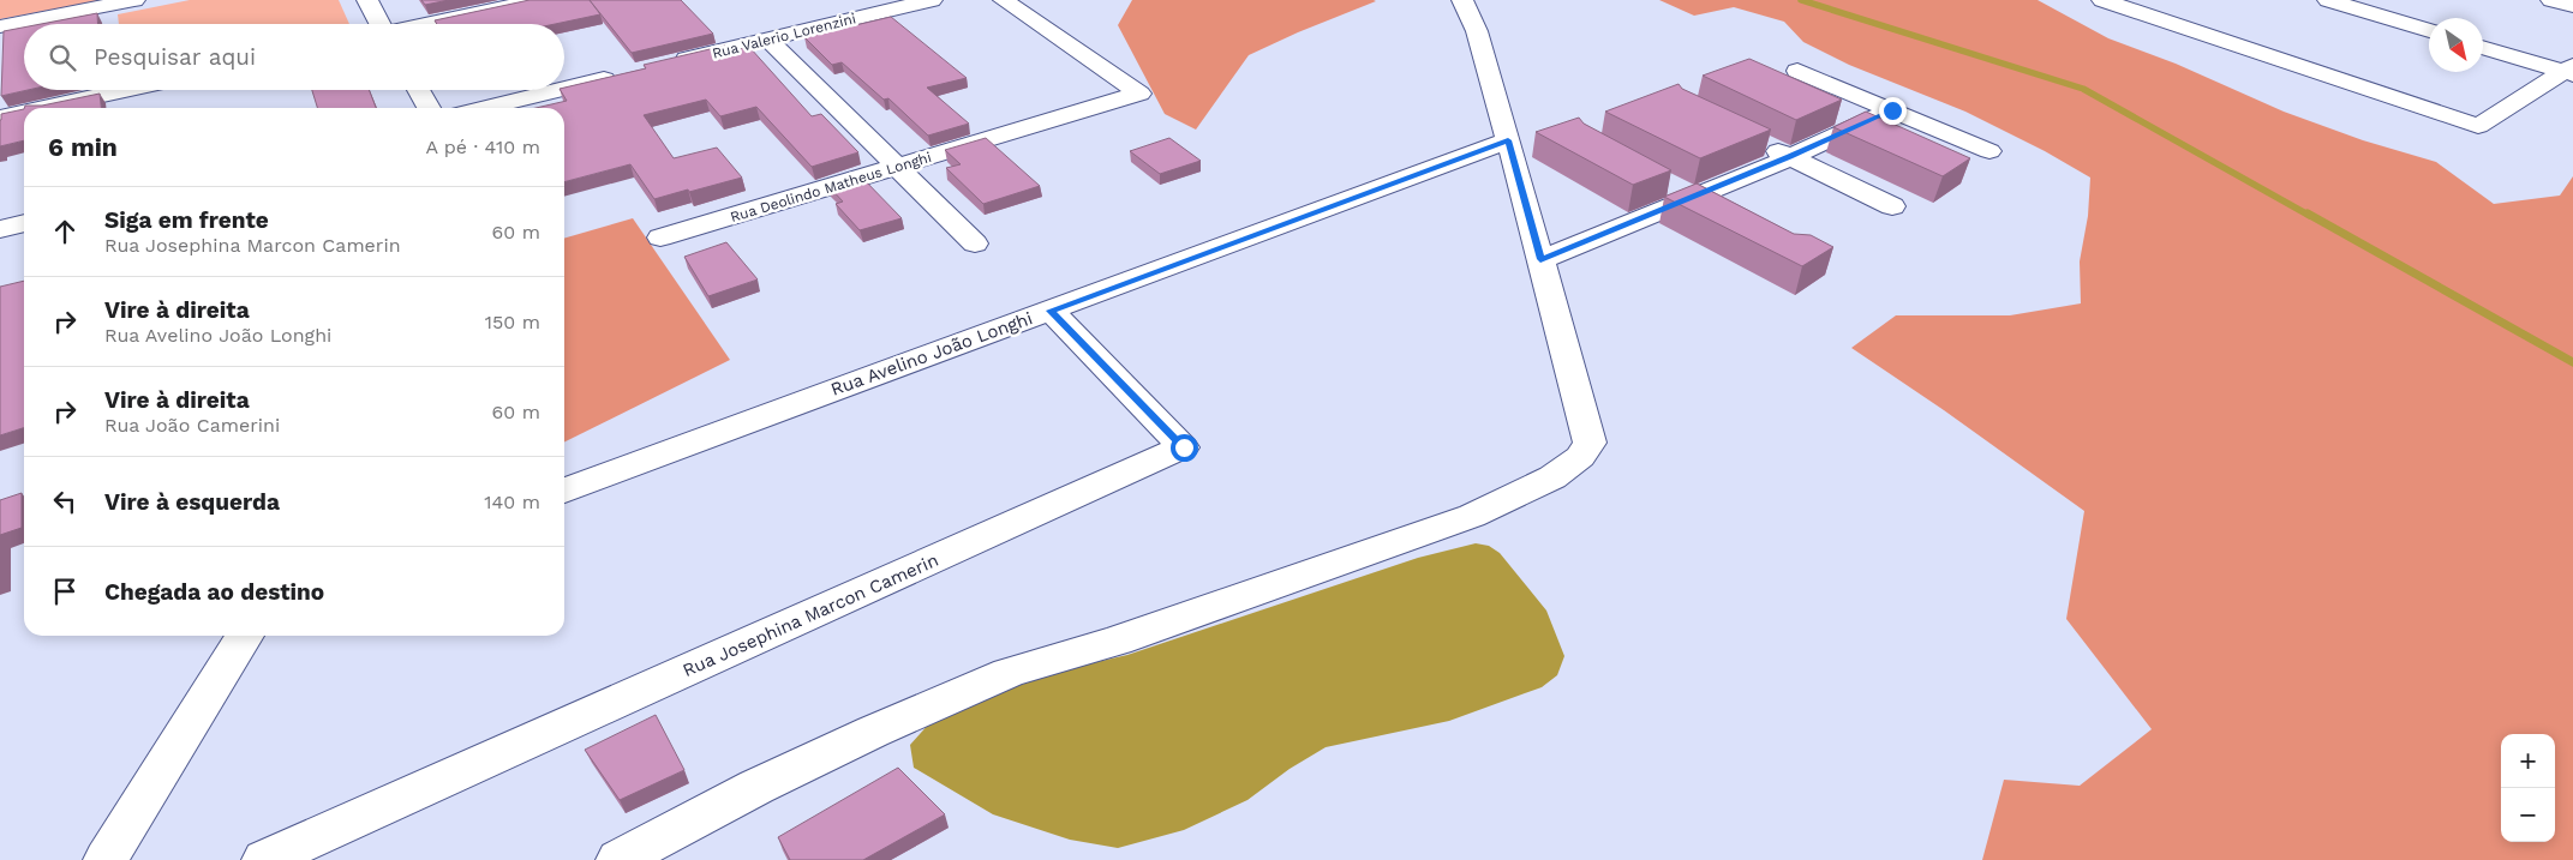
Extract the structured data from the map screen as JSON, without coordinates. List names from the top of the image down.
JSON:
{
  "streets": {
    "street": [
      "Rua Valerio Lorenzini",
      "Rua Deolindo Matheus Longhi",
      "Rua Avelino João Longhi",
      "Rua Josephina Marcon Camerin"
    ]
  },
  "crossings": [
    ["Rua Avelino João Longhi", "Rua Josephina Marcon Camerin"]
  ],
  "north": "bottom right",
  "page": {
    "search": "Pesquisar aqui",
    "heading": ["6 min", "A pé · 410 m"],
    "list": [
      ["Siga em frente", "Rua Josephina Marcon Camerin", "60 m"],
      ["Vire à direita", "Rua Avelino João Longhi", "150 m"],
      ["Vire à direita", "Rua João Camerini", "60 m"],
      ["Vire à esquerda", "140 m"],
      "Chegada ao destino"
    ],
    "map_buttons": ["+", "−"]
  }
}
